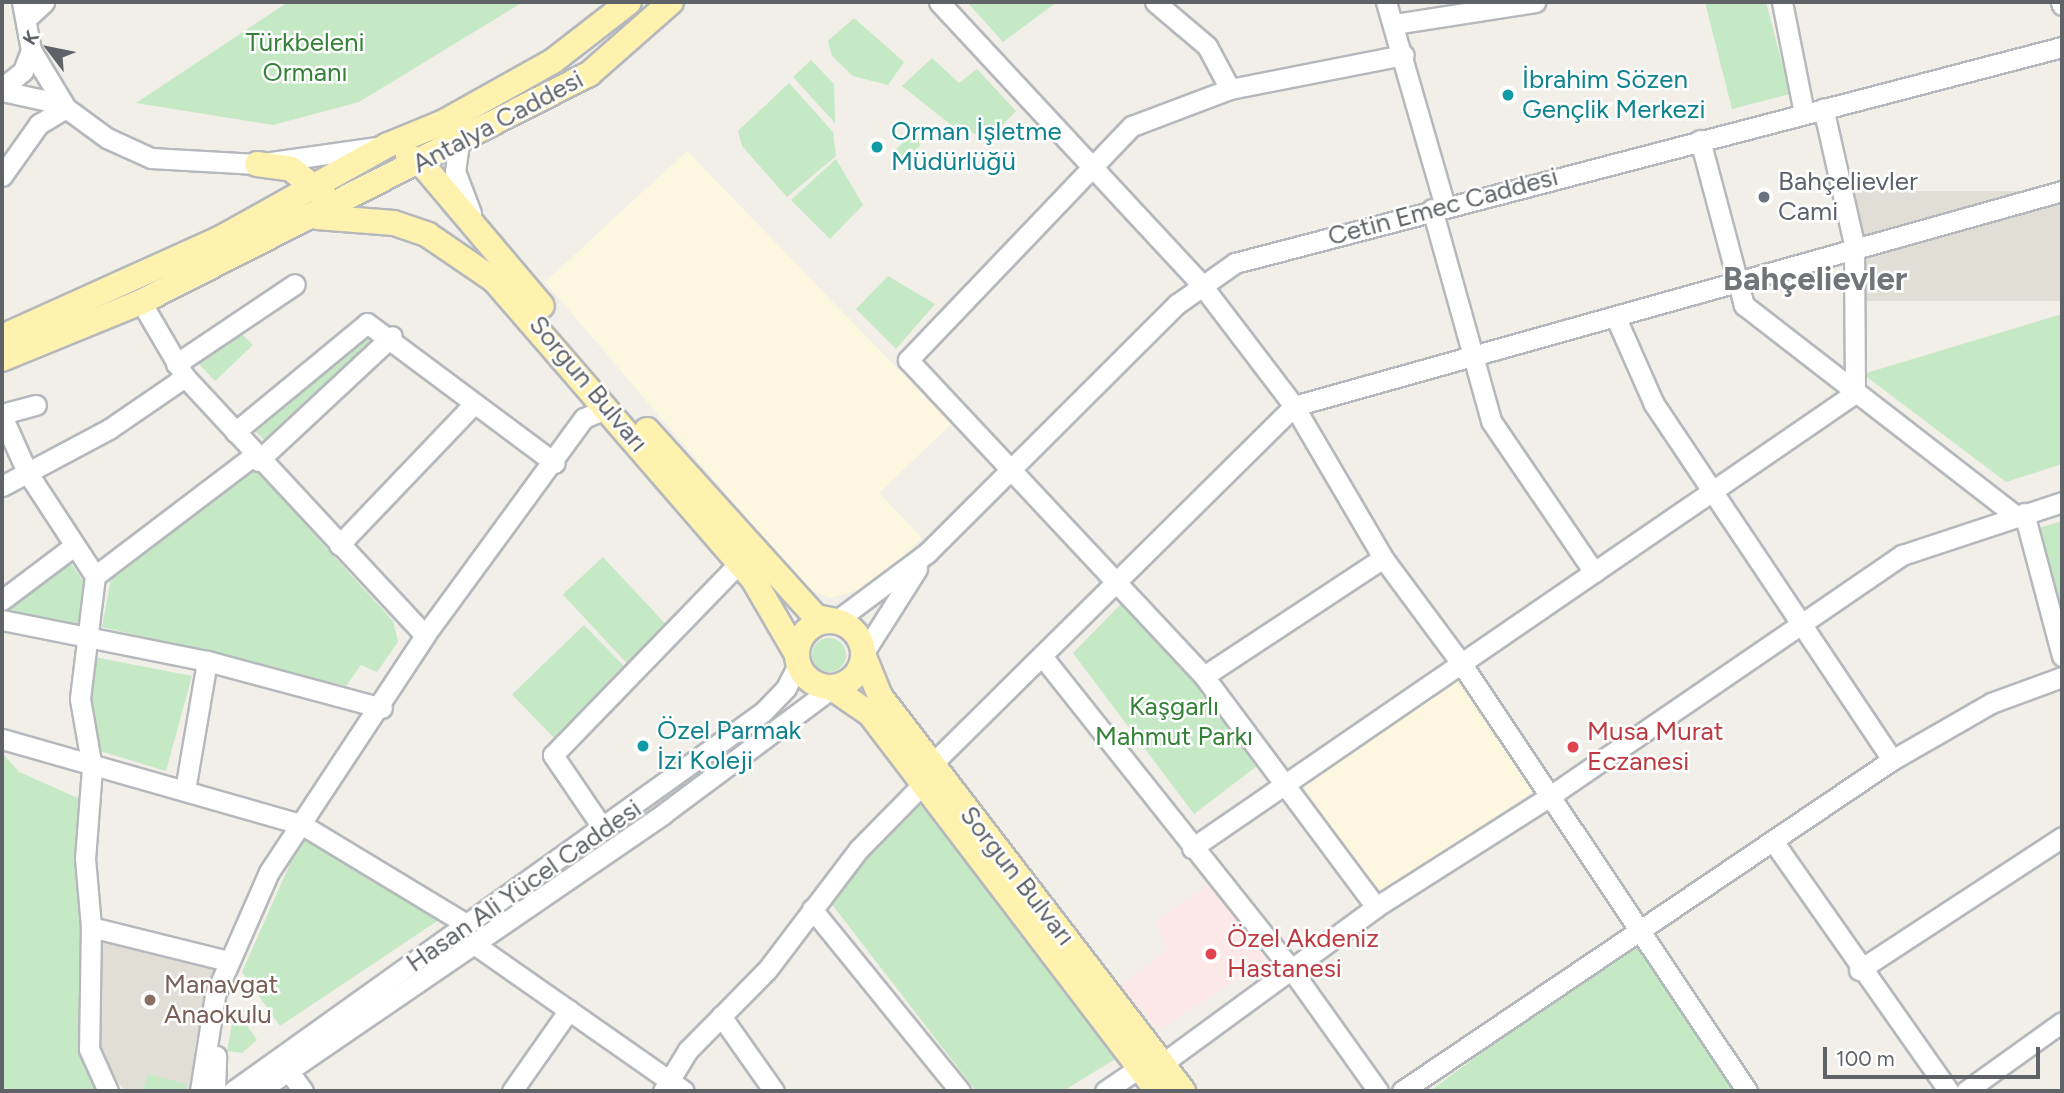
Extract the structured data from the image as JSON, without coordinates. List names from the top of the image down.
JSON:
{
  "streets": {
    "main road": ["Antalya Caddesi", "Sorgun Bulvarı"],
    "street": ["Cetin Emec Caddesi", "Hasan Ali Yücel Caddesi"]
  },
  "crossings": [
    ["Antalya Caddesi", "Sorgun Bulvarı"],
    ["Sorgun Bulvarı", "Hasan Ali Yücel Caddesi"]
  ],
  "districts": ["Bahçelievler"],
  "parks": ["Türkbeleni Ormanı", "Kaşgarlı Mahmut Parkı"],
  "places": [
    "İbrahim Sözen Gençlik Merkezi",
    "Orman İşletme Müdürlüğü",
    "Bahçelievler Cami",
    "Özel Parmak İzi Koleji",
    "Musa Murat Eczanesi",
    "Özel Akdeniz Hastanesi",
    "Manavgat Anaokulu"
  ],
  "scale_bar": "100 m",
  "north": "top left"
}
